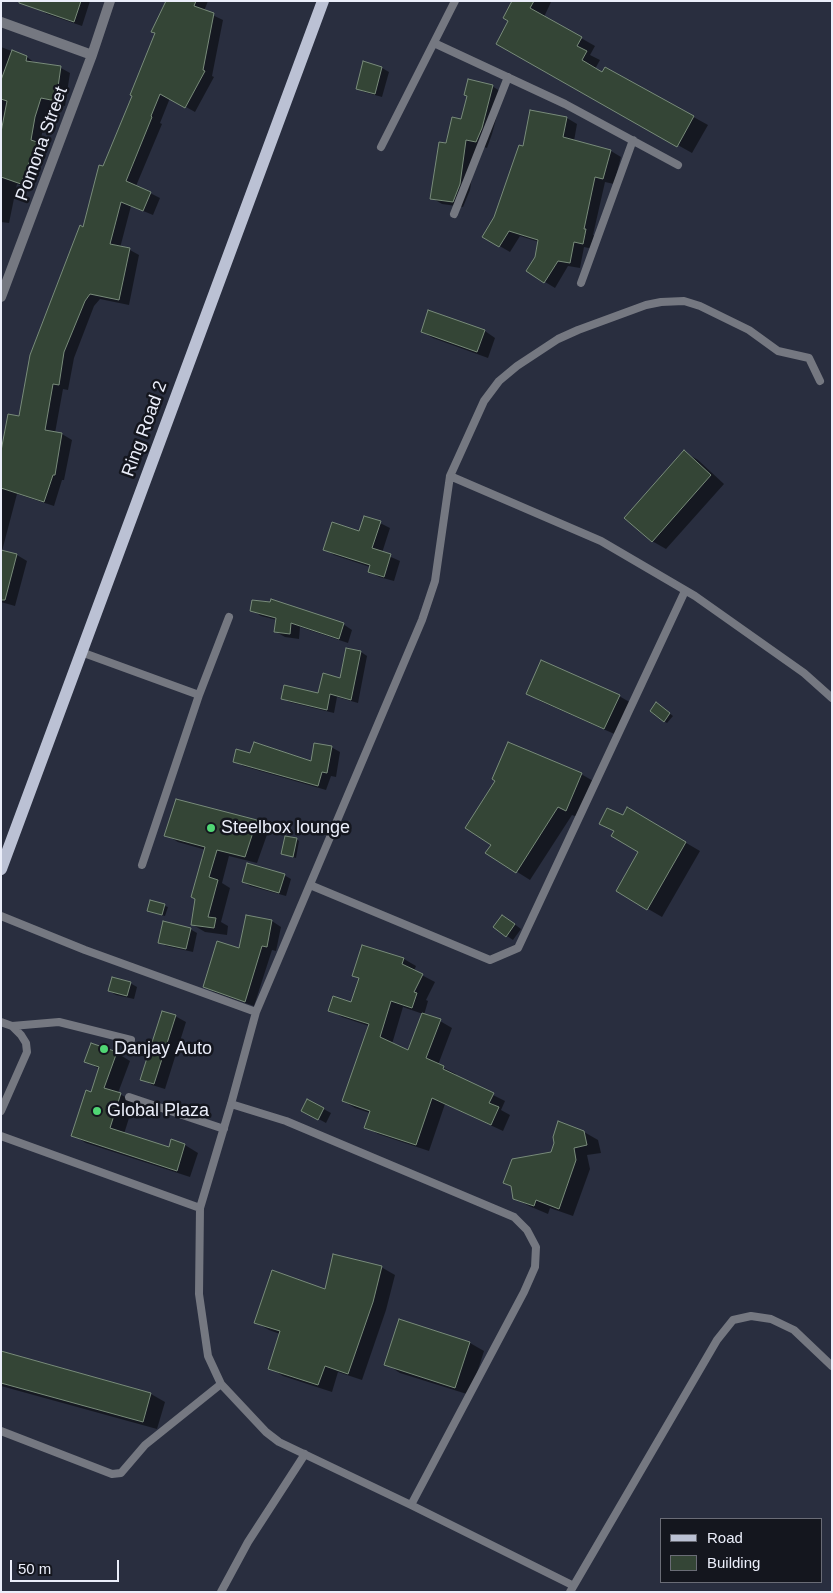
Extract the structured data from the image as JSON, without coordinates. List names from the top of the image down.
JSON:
{
  "streets": {
    "main road": ["Ring Road 2"],
    "street": ["Pomona Street"]
  },
  "places": ["Steelbox lounge", "Danjay Auto", "Global Plaza"],
  "legend": ["Road", "Building"],
  "scale_bar": "50 m"
}
